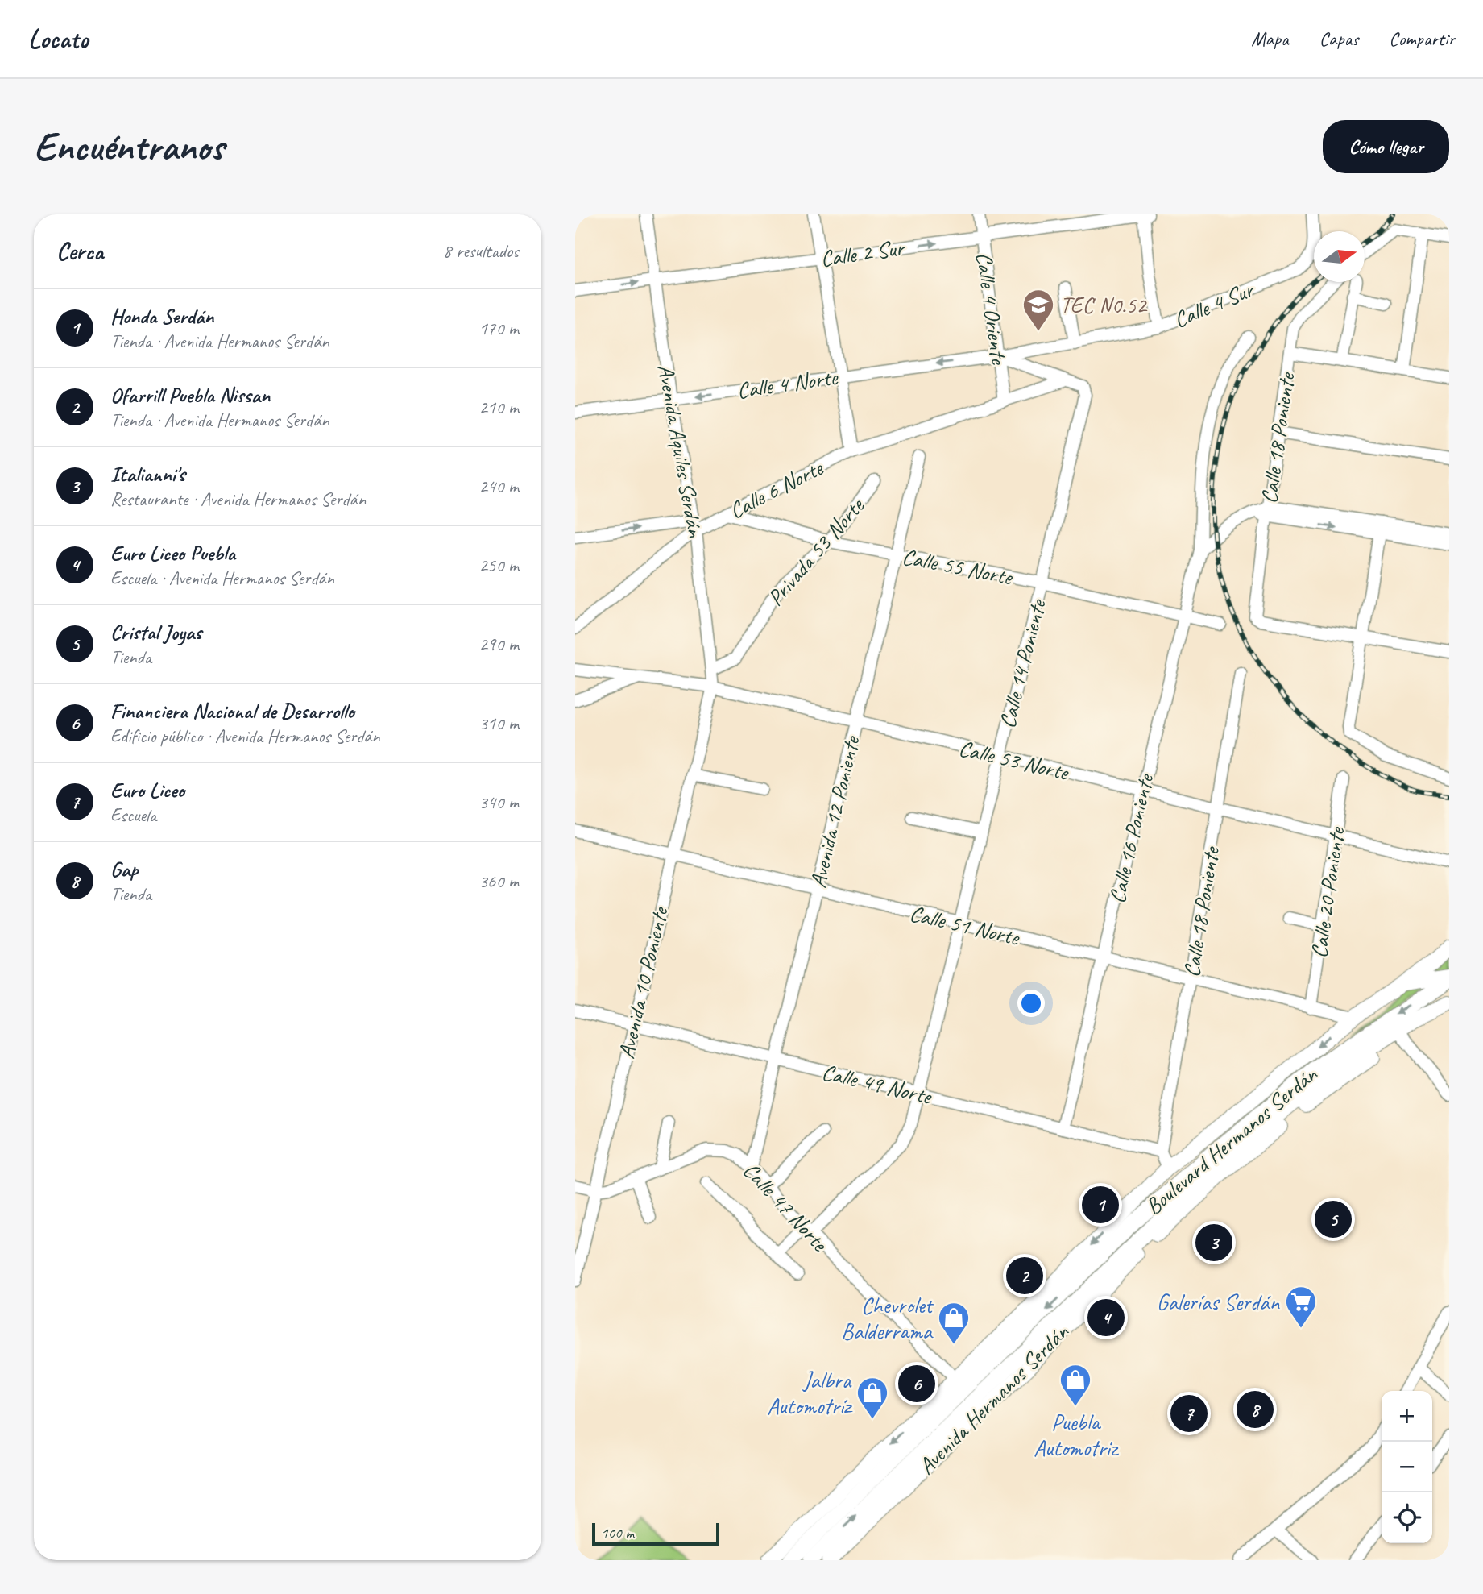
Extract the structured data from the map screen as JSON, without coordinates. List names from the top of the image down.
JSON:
{
  "streets": {
    "main road": ["Boulevard Hermanos Serdán", "Avenida Hermanos Serdán"],
    "street": [
      "Calle 2 Sur",
      "Calle 4 Sur",
      "Calle 4 Oriente",
      "Calle 4 Norte",
      "Calle 18 Poniente",
      "Avenida Aquiles Serdán",
      "Calle 6 Norte",
      "Privada 53 Norte",
      "Calle 55 Norte",
      "Calle 14 Poniente",
      "Calle 53 Norte",
      "Avenida 12 Poniente",
      "Calle 16 Poniente",
      "Calle 20 Poniente",
      "Calle 51 Norte",
      "Avenida 10 Poniente",
      "Calle 49 Norte",
      "Calle 47 Norte"
    ]
  },
  "crossings": [
    ["Calle 2 Sur", "Calle 4 Oriente"],
    ["Calle 2 Sur", "Avenida Aquiles Serdán"],
    ["Calle 4 Sur", "Calle 4 Oriente"],
    ["Calle 4 Sur", "Calle 4 Norte"],
    ["Calle 4 Sur", "Calle 14 Poniente"],
    ["Calle 4 Oriente", "Calle 4 Norte"],
    ["Calle 4 Oriente", "Calle 6 Norte"],
    ["Calle 4 Oriente", "Calle 14 Poniente"],
    ["Calle 4 Norte", "Avenida Aquiles Serdán"],
    ["Calle 4 Norte", "Calle 14 Poniente"],
    ["Calle 18 Poniente", "Calle 53 Norte"],
    ["Calle 18 Poniente", "Calle 51 Norte"],
    ["Calle 18 Poniente", "Calle 49 Norte"],
    ["Avenida Aquiles Serdán", "Calle 6 Norte"],
    ["Avenida Aquiles Serdán", "Privada 53 Norte"],
    ["Avenida Aquiles Serdán", "Calle 53 Norte"],
    ["Avenida Aquiles Serdán", "Avenida 10 Poniente"],
    ["Calle 6 Norte", "Calle 55 Norte"],
    ["Calle 6 Norte", "Calle 14 Poniente"],
    ["Privada 53 Norte", "Calle 55 Norte"],
    ["Calle 55 Norte", "Calle 14 Poniente"],
    ["Calle 55 Norte", "Avenida 12 Poniente"],
    ["Calle 55 Norte", "Calle 16 Poniente"],
    ["Calle 14 Poniente", "Calle 53 Norte"],
    ["Calle 14 Poniente", "Calle 51 Norte"],
    ["Calle 14 Poniente", "Calle 49 Norte"],
    ["Calle 14 Poniente", "Calle 47 Norte"],
    ["Calle 53 Norte", "Avenida 12 Poniente"],
    ["Calle 53 Norte", "Calle 16 Poniente"],
    ["Calle 53 Norte", "Calle 20 Poniente"],
    ["Calle 53 Norte", "Avenida 10 Poniente"],
    ["Avenida 12 Poniente", "Calle 51 Norte"],
    ["Avenida 12 Poniente", "Calle 49 Norte"],
    ["Avenida 12 Poniente", "Calle 47 Norte"],
    ["Calle 16 Poniente", "Calle 51 Norte"],
    ["Calle 16 Poniente", "Calle 49 Norte"],
    ["Calle 20 Poniente", "Calle 51 Norte"],
    ["Calle 51 Norte", "Avenida 10 Poniente"],
    ["Calle 51 Norte", "Avenida Hermanos Serdán"],
    ["Avenida 10 Poniente", "Calle 49 Norte"],
    ["Avenida 10 Poniente", "Calle 47 Norte"],
    ["Boulevard Hermanos Serdán", "Avenida Hermanos Serdán"],
    ["Calle 47 Norte", "Avenida Hermanos Serdán"]
  ],
  "one_way": ["Calle 2 Sur", "Calle 4 Norte"],
  "places": {
    "school or university": ["TEC N0.52"],
    "supermarket": ["Galerías Serdán"],
    "shop": ["Chevrolet Balderrama", "Puebla Automotriz", "Jalbra Automotríz"]
  },
  "scale_bar": "100 m",
  "north": "right",
  "page": {
    "header": "Locato",
    "nav": ["Mapa", "Capas", "Compartir"],
    "buttons": "Cómo llegar",
    "title": "Encuéntranos",
    "heading": ["Cerca", "8 resultados"],
    "list": [
      {
        "mark": "1",
        "name": "Honda Serdán",
        "note": "Tienda · Avenida Hermanos Serdán",
        "value": "170 m"
      },
      {
        "mark": "2",
        "name": "Ofarrill Puebla Nissan",
        "note": "Tienda · Avenida Hermanos Serdán",
        "value": "210 m"
      },
      {
        "mark": "3",
        "name": "Italianni's",
        "note": "Restaurante · Avenida Hermanos Serdán",
        "value": "240 m"
      },
      {
        "mark": "4",
        "name": "Euro Liceo Puebla",
        "note": "Escuela · Avenida Hermanos Serdán",
        "value": "250 m"
      },
      {
        "mark": "5",
        "name": "Cristal Joyas",
        "note": "Tienda",
        "value": "290 m"
      },
      {
        "mark": "6",
        "name": "Financiera Nacional de Desarrollo",
        "note": "Edificio público · Avenida Hermanos Serdán",
        "value": "310 m"
      },
      {
        "mark": "7",
        "name": "Euro Liceo",
        "note": "Escuela",
        "value": "340 m"
      },
      {
        "mark": "8",
        "name": "Gap",
        "note": "Tienda",
        "value": "360 m"
      }
    ],
    "pins": [
      "1",
      "5",
      "3",
      "2",
      "4",
      "6",
      "8",
      "7"
    ],
    "map_buttons": ["+", "−"],
    "scale": "100 m"
  }
}
